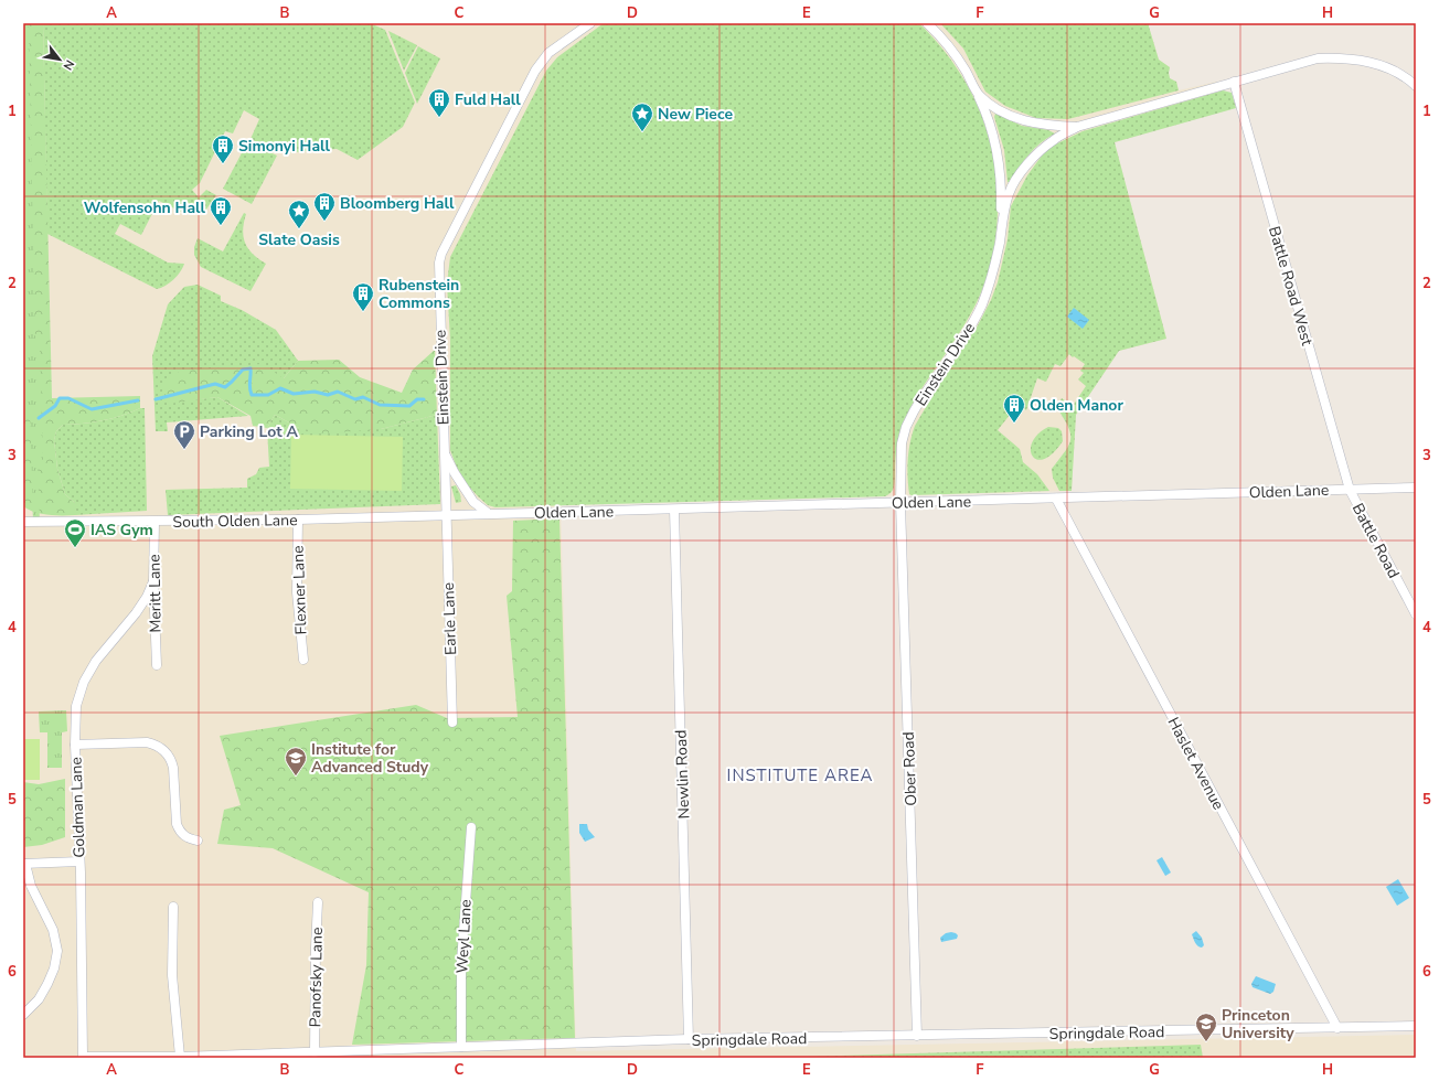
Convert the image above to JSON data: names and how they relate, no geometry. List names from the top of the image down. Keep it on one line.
{"streets":{"street":["Battle Road West","Einstein Drive","Olden Lane","South Olden Lane","Battle Road","Flexner Lane","Meritt Lane","Earle Lane","Haslet Avenue","Ober Road","Newlin Road","Goldman Lane","Weyl Lane","Panofsky Lane","Springdale Road"]},"crossings":[["Battle Road West","Einstein Drive"],["Battle Road West","Olden Lane"],["Battle Road West","Battle Road"],["Einstein Drive","Olden Lane"],["Einstein Drive","South Olden Lane"],["Einstein Drive","Earle Lane"],["Einstein Drive","Ober Road"],["Olden Lane","South Olden Lane"],["Olden Lane","Battle Road"],["Olden Lane","Earle Lane"],["Olden Lane","Haslet Avenue"],["Olden Lane","Ober Road"],["Olden Lane","Newlin Road"],["South Olden Lane","Flexner Lane"],["South Olden Lane","Meritt Lane"],["South Olden Lane","Earle Lane"],["Meritt Lane","Goldman Lane"],["Haslet Avenue","Springdale Road"],["Ober Road","Springdale Road"],["Newlin Road","Springdale Road"],["Goldman Lane","Springdale Road"],["Weyl Lane","Springdale Road"],["Panofsky Lane","Springdale Road"]],"districts":["INSTITUTE AREA"],"places":{"building":["Fuld Hall","Simonyi Hall","Bloomberg Hall","Wolfensohn Hall","Rubenstein Commons","Olden Manor"],"place":["New Piece","Slate Oasis"],"parking":["Parking Lot A"],"sports":["IAS Gym"],"school or university":["Institute for Advanced Study","Princeton University"]},"north":"bottom right","grid":{"columns":["A","B","C","D","E","F","G","H"],"rows":["1","2","3","4","5","6"]}}
